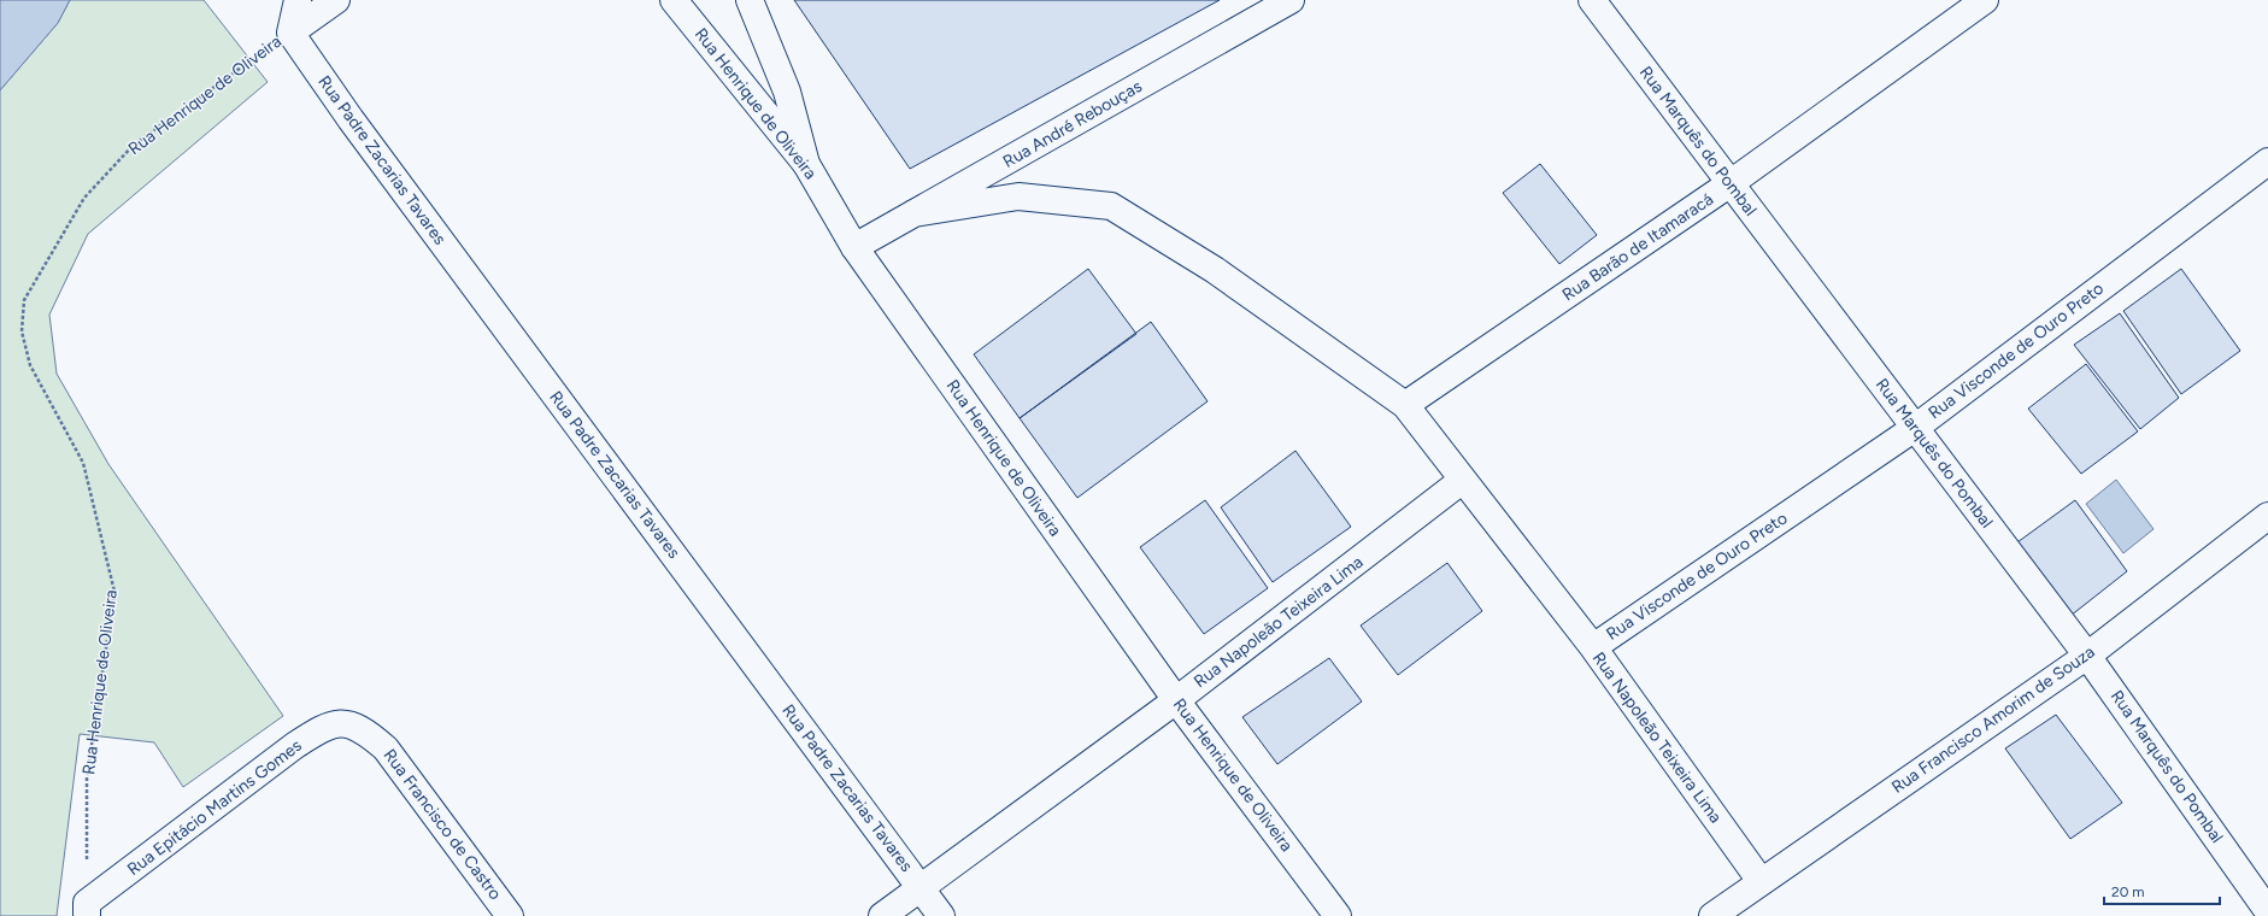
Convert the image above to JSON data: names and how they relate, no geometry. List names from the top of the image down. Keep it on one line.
{"streets":{"street":["Rua Henrique de Oliveira","Rua André Rebouças","Rua Marquês do Pombal","Rua Padre Zacarias Tavares","Rua Barão de Itamaracá","Rua Visconde de Ouro Preto","Rua Napoleão Teixeira Lima","Rua Francisco Amorim de Souza","Rua Epitácio Martins Gomes","Rua Francisco de Castro"]},"crossings":[["Rua Henrique de Oliveira","Rua André Rebouças"],["Rua Henrique de Oliveira","Rua Padre Zacarias Tavares"],["Rua Henrique de Oliveira","Rua Napoleão Teixeira Lima"],["Rua Henrique de Oliveira","Rua Epitácio Martins Gomes"],["Rua André Rebouças","Rua Napoleão Teixeira Lima"],["Rua Marquês do Pombal","Rua Barão de Itamaracá"],["Rua Marquês do Pombal","Rua Visconde de Ouro Preto"],["Rua Marquês do Pombal","Rua Francisco Amorim de Souza"],["Rua Padre Zacarias Tavares","Rua Napoleão Teixeira Lima"],["Rua Barão de Itamaracá","Rua Napoleão Teixeira Lima"],["Rua Visconde de Ouro Preto","Rua Napoleão Teixeira Lima"],["Rua Napoleão Teixeira Lima","Rua Francisco Amorim de Souza"],["Rua Epitácio Martins Gomes","Rua Francisco de Castro"]],"scale_bar":"20 m"}
